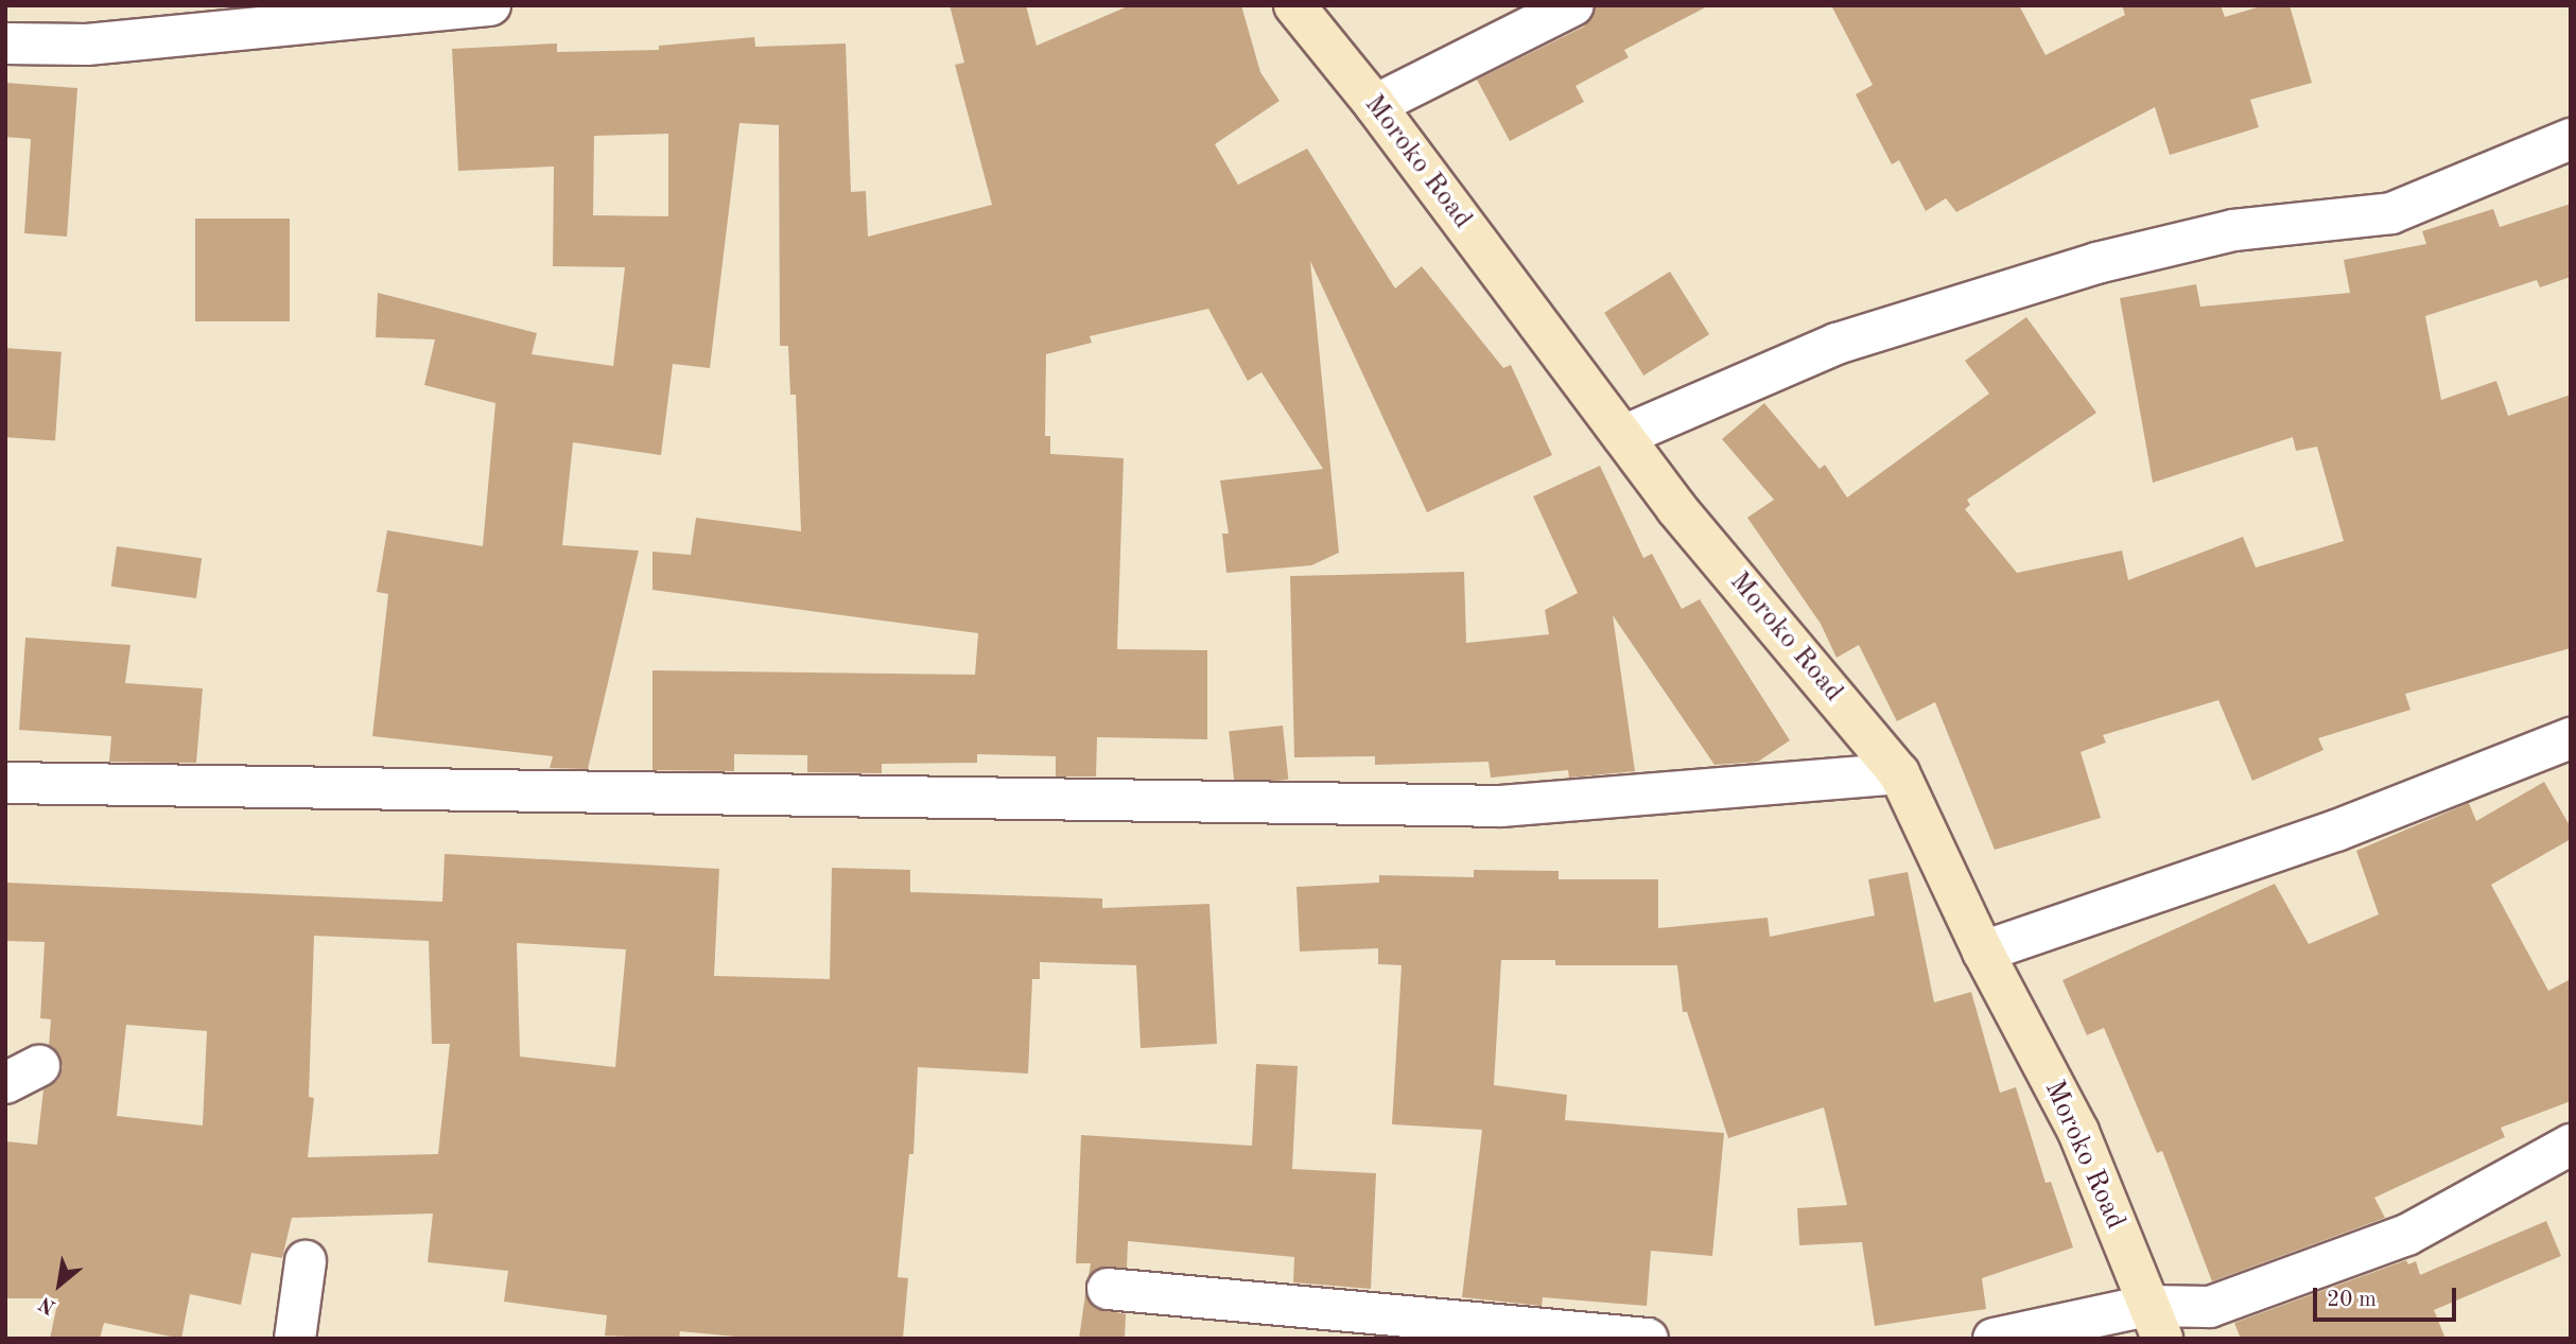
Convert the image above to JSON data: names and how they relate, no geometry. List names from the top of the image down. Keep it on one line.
{"streets":{"street":["Moroko Road"]},"scale_bar":"20 m","north":"bottom left"}
